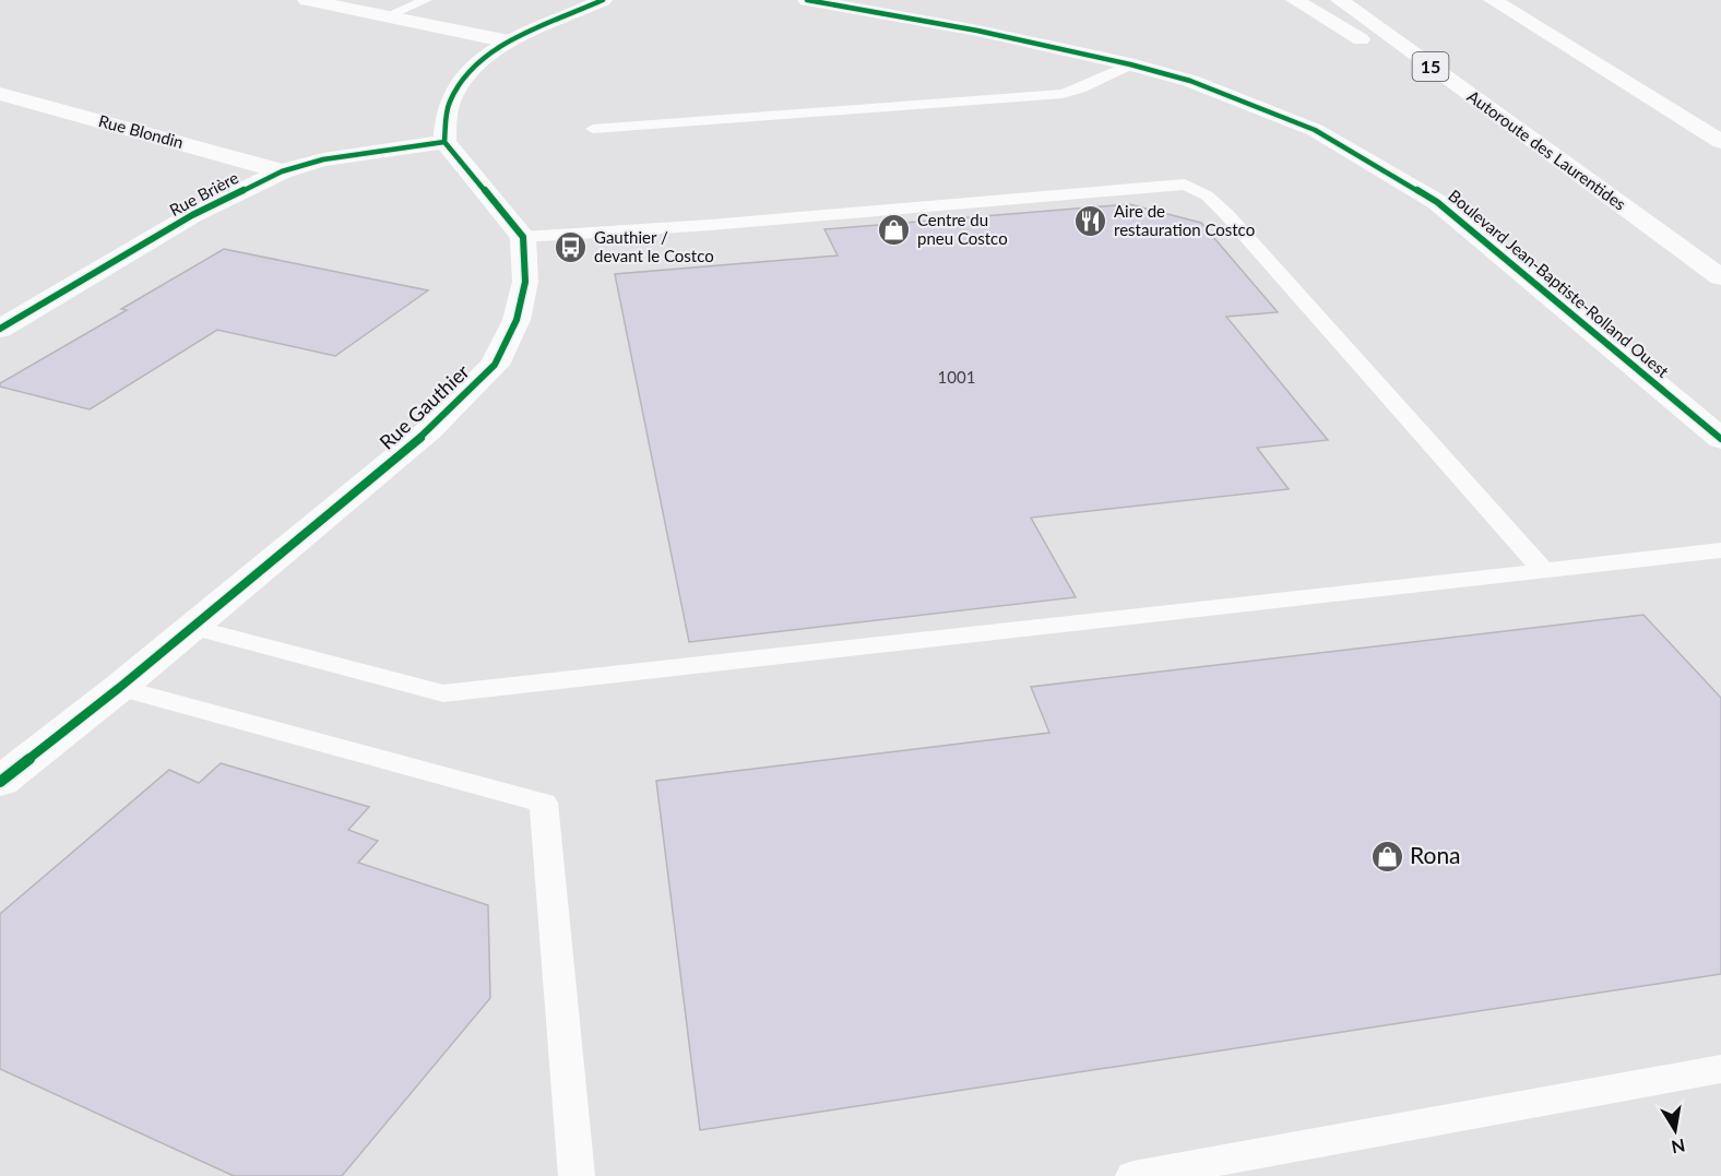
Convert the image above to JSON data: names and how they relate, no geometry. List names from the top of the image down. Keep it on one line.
{"streets":{"main road":["15","Rue Blondin","Autoroute des Laurentides","Rue Brière","Boulevard Jean-Baptiste-Rolland Ouest","Rue Gauthier"]},"crossings":[["Rue Blondin","Rue Brière"]],"places":{"restaurant":["Aire de restauration Costco"],"shop":["Centre du pneu Costco","Rona"],"bus stop":["Gauthier / devant le Costco"]},"house_numbers":["1001"],"north":"bottom"}
